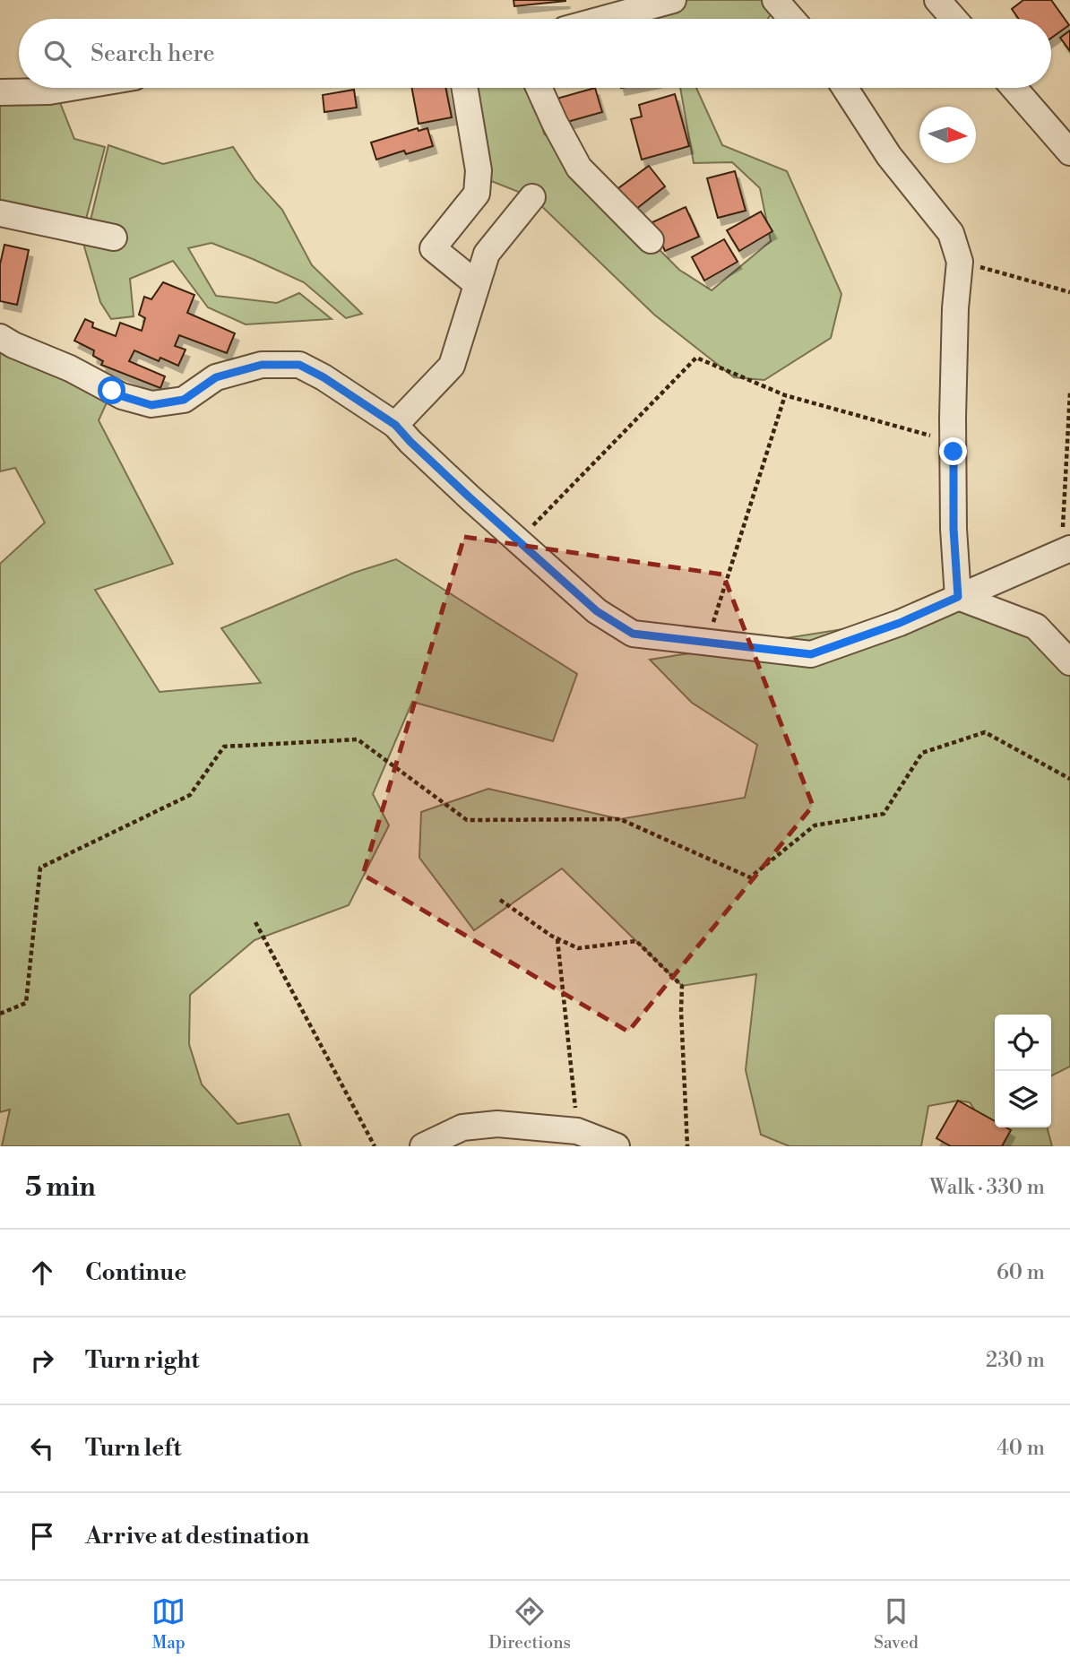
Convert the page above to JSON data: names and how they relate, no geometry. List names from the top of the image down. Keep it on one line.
{"north":"right","page":{"search":"Search here","heading":["5 min","Walk · 330 m"],"list":[["Continue","60 m"],["Turn right","230 m"],["Turn left","40 m"],"Arrive at destination"],"nav":["Map","Directions","Saved"]}}
